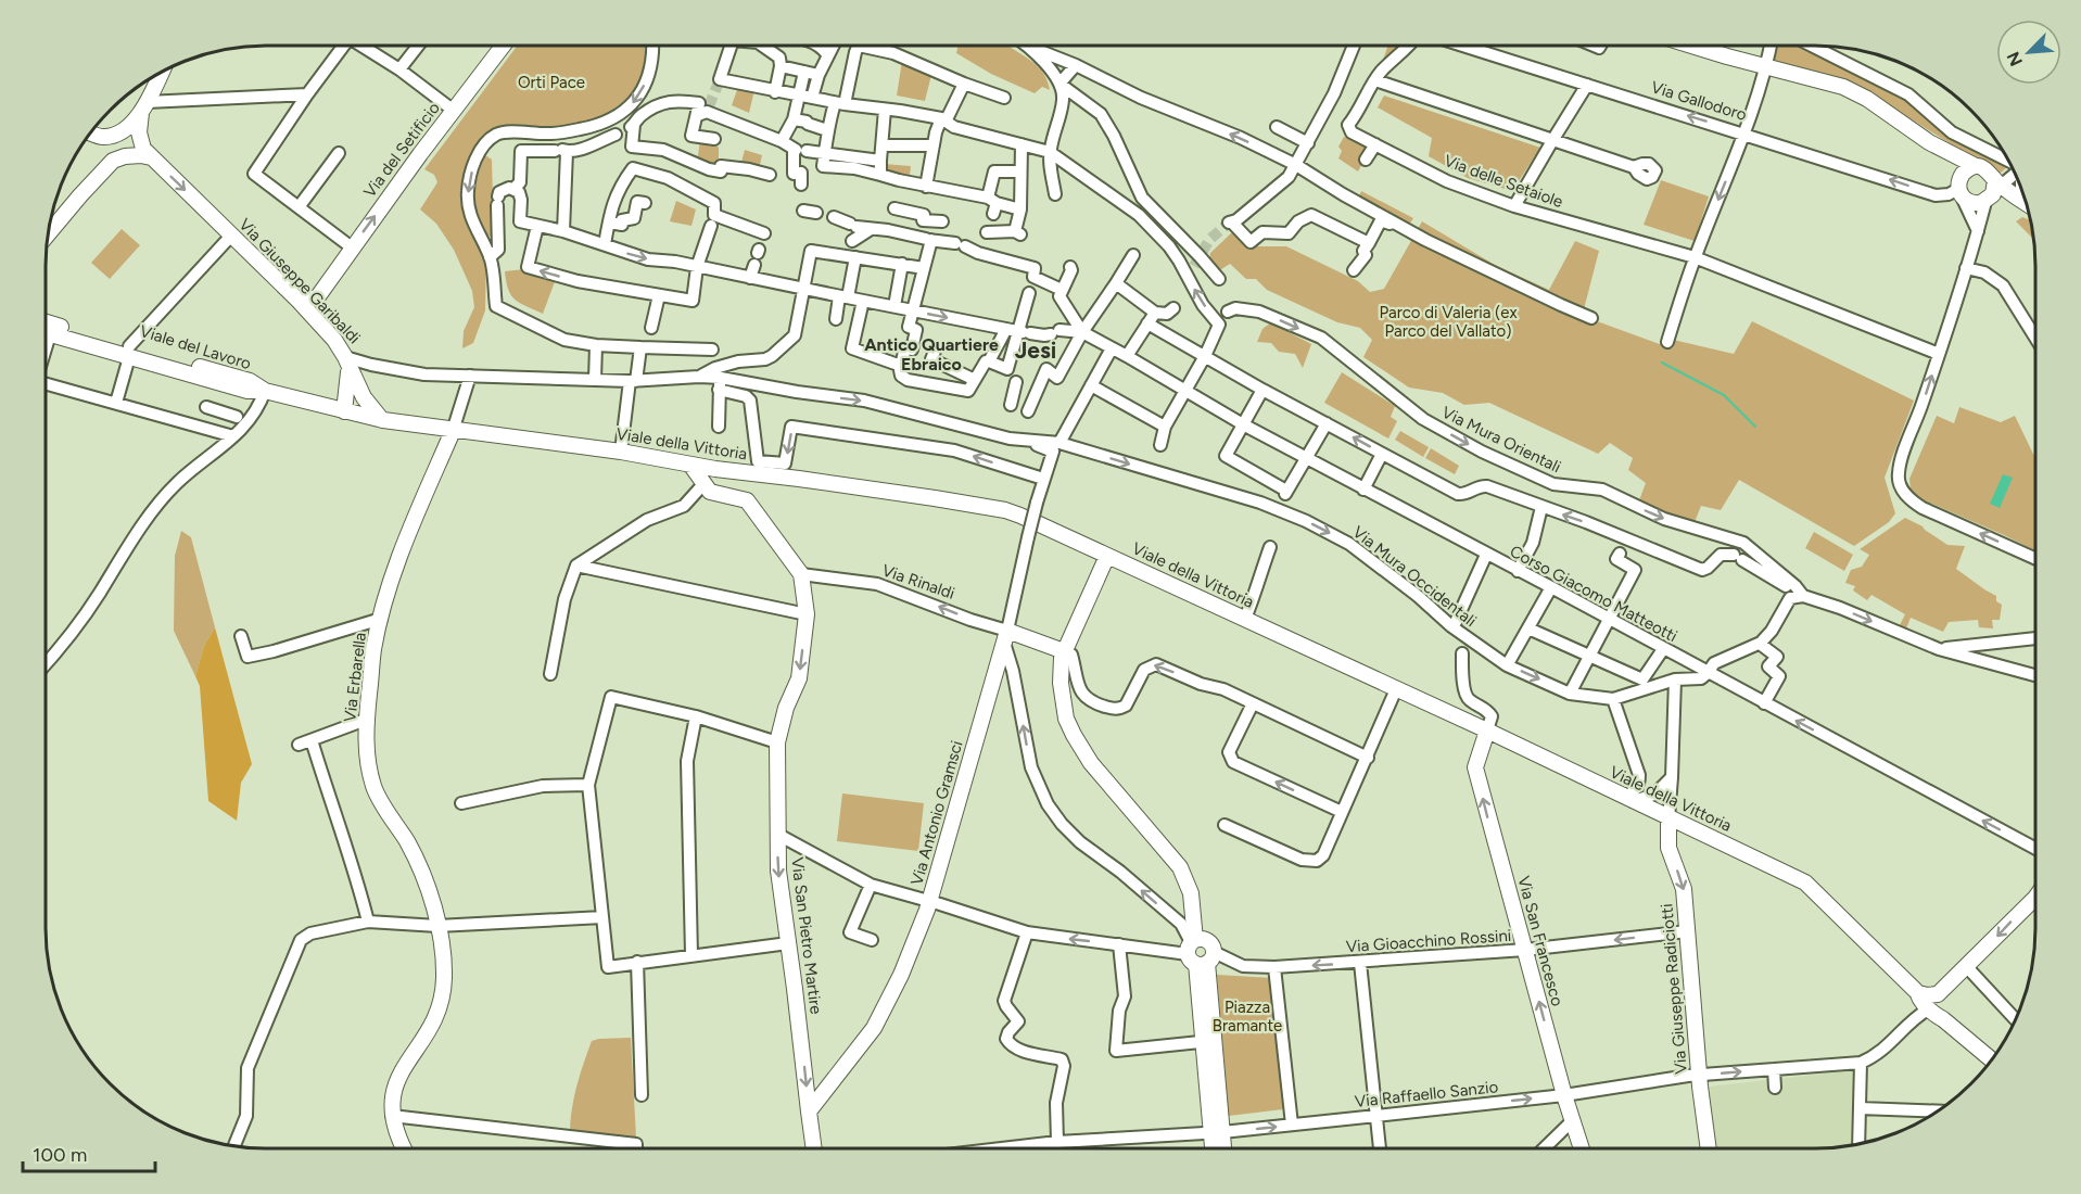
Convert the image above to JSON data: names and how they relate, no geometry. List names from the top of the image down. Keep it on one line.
{"streets":{"main road":["Via Gallodoro","Via del Setificio","Via Giuseppe Garibaldi","Viale del Lavoro","Viale della Vittoria","Via Rinaldi","Via Erbarella","Via Antonio Gramsci","Via San Pietro Martire","Via San Francesco","Via Giuseppe Radiciotti"],"street":["Via delle Setaiole","Via Mura Orientali","Via Mura Occidentali","Corso Giacomo Matteotti","Via Gioacchino Rossini","Via Raffaello Sanzio"]},"crossings":[["Via del Setificio","Via Giuseppe Garibaldi"],["Via Giuseppe Garibaldi","Via Mura Occidentali"],["Viale del Lavoro","Viale della Vittoria"],["Viale della Vittoria","Via Erbarella"],["Viale della Vittoria","Via San Francesco"],["Viale della Vittoria","Via Giuseppe Radiciotti"],["Viale della Vittoria","Via Raffaello Sanzio"],["Via Mura Occidentali","Corso Giacomo Matteotti"],["Via Mura Occidentali","Via Antonio Gramsci"],["Via Rinaldi","Via Antonio Gramsci"],["Via Rinaldi","Via San Pietro Martire"],["Corso Giacomo Matteotti","Via Antonio Gramsci"],["Via Antonio Gramsci","Via San Pietro Martire"],["Via Antonio Gramsci","Via Gioacchino Rossini"],["Via San Pietro Martire","Via Gioacchino Rossini"],["Via Gioacchino Rossini","Via San Francesco"],["Via Gioacchino Rossini","Via Giuseppe Radiciotti"],["Via San Francesco","Via Raffaello Sanzio"],["Via Giuseppe Radiciotti","Via Raffaello Sanzio"]],"one_way":["Via del Setificio","Via Rinaldi","Via San Pietro Martire","Via Gioacchino Rossini","Via San Francesco","Via Raffaello Sanzio"],"districts":["Antico Quartiere Ebraico","Jesi"],"parks":["Orti Pace","Parco di Valeria (ex Parco del Vallato)","Piazza Bramante"],"scale_bar":"100 m","north":"bottom left"}
